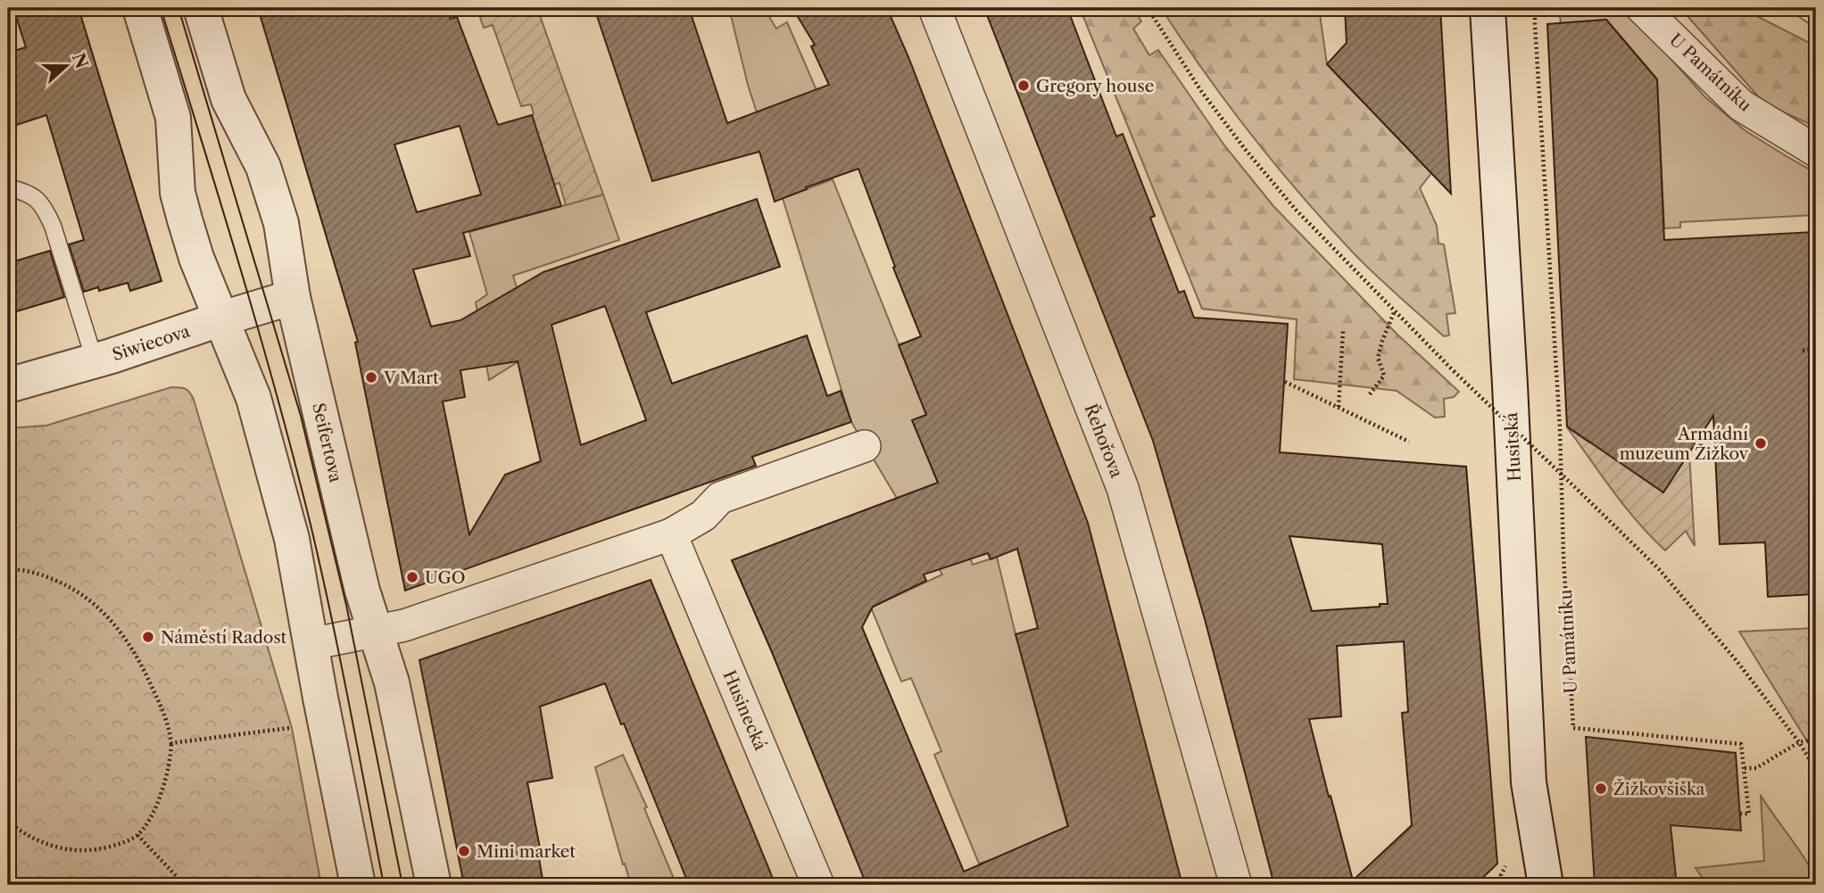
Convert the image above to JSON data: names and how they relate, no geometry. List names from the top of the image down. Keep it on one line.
{"streets":{"street":["U Památníku","Siwiecova","Řehořova","Seifertova","Husitská","Husinecká"]},"crossings":[["Siwiecova","Seifertova"]],"places":["Gregory house","V Mart","Armádní muzeum Žižkov","UGO","Náměstí Radost","Žižkovšiška","Mini market"],"north":"right"}
